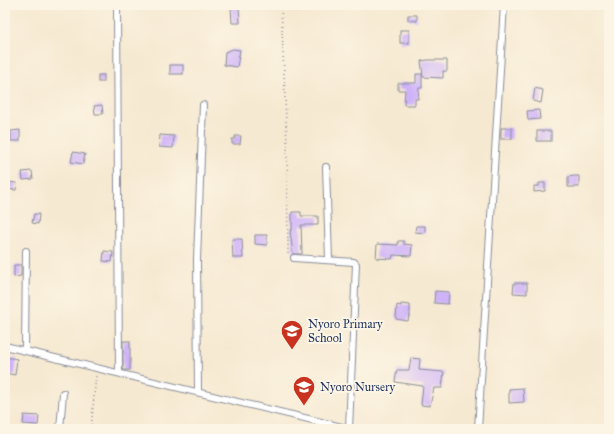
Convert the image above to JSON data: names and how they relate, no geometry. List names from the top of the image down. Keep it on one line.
{"places":{"school or university":["Nyoro Primary School","Nyoro Nursery"]}}
